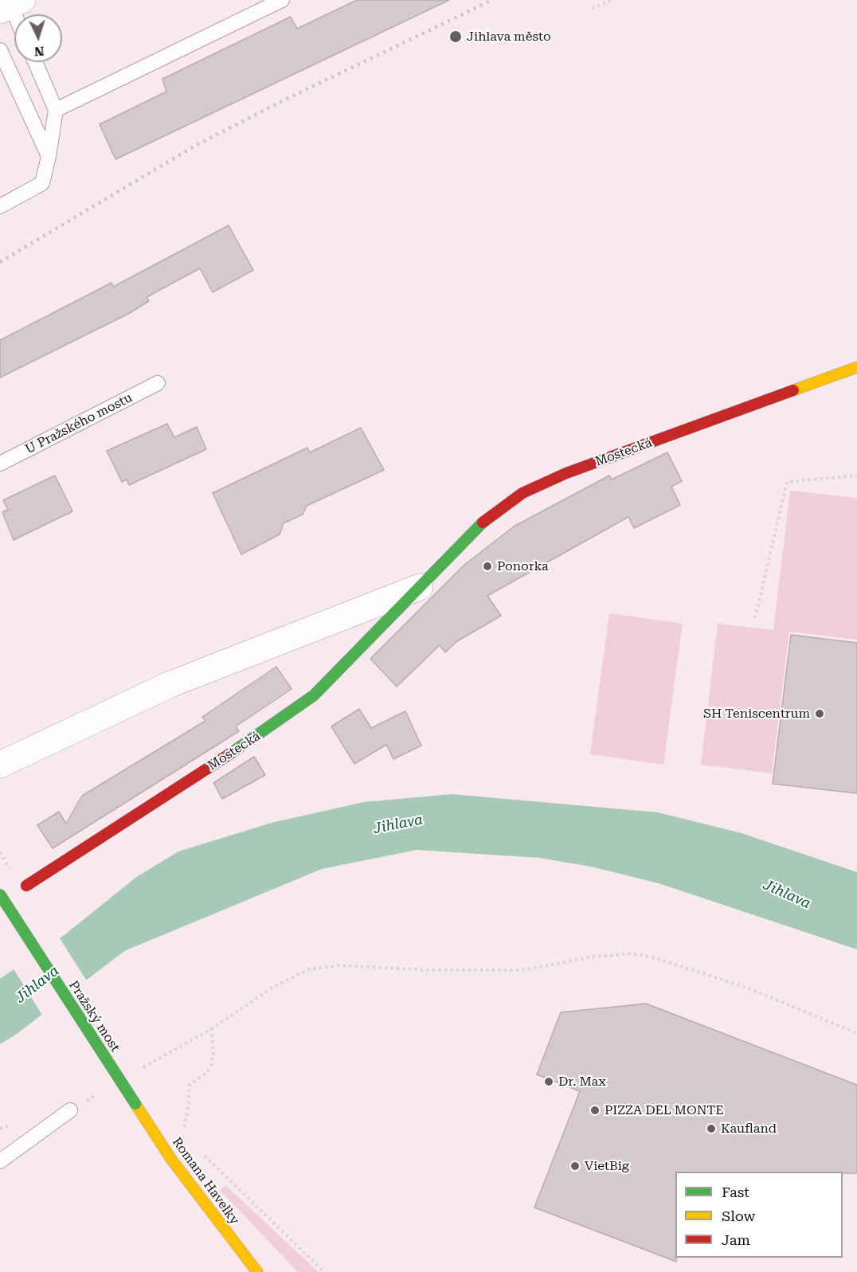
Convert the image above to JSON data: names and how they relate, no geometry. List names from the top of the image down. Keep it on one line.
{"streets":{"street":["Mostecká","Pražský most","Romana Havelky"],"lane":["U Pražského mostu"]},"crossings":[["Pražský most","Romana Havelky"]],"water":["Jihlava"],"places":["Jihlava město","Ponorka","SH Teniscentrum","Dr. Max","PIZZA DEL MONTE","Kaufland","VietBig"],"legend":["Fast","Slow","Jam"],"north":"bottom"}
